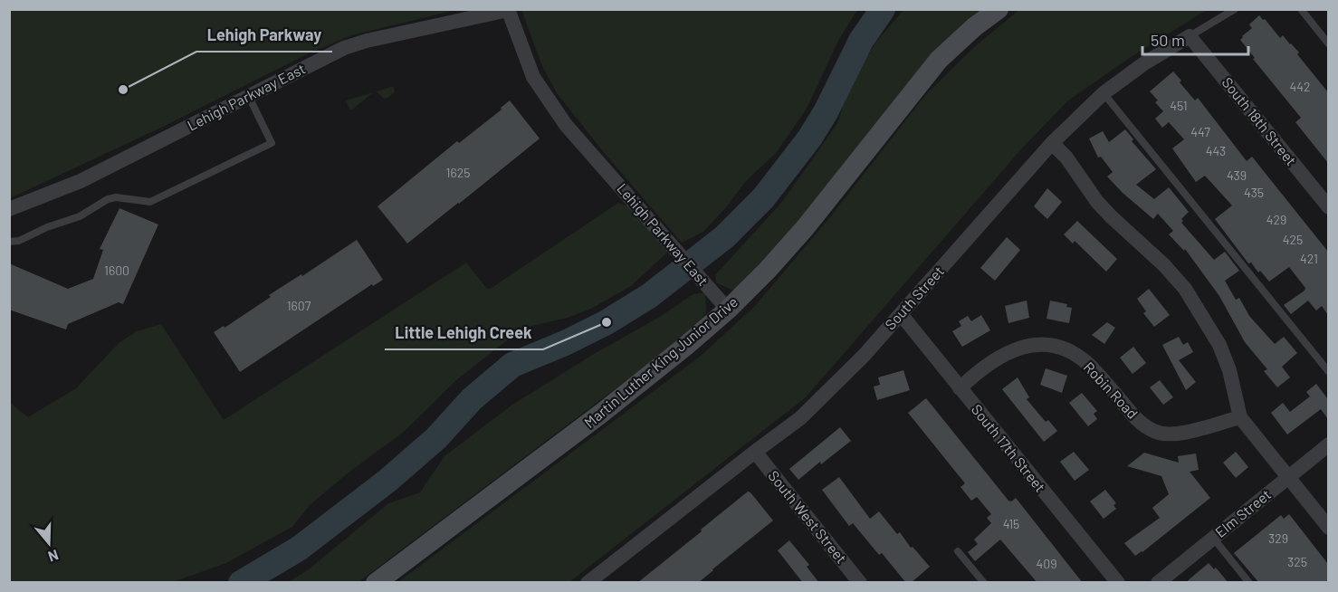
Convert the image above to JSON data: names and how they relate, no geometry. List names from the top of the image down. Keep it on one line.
{"streets":{"main road":["Martin Luther King Junior Drive"],"street":["Lehigh Parkway East","South 18th Street","South Street","Robin Road","South 17th Street","Elm Street","South West Street"]},"crossings":[["Lehigh Parkway East","Martin Luther King Junior Drive"],["South 18th Street","South Street"],["South Street","South 17th Street"],["South Street","South West Street"],["Robin Road","South 17th Street"]],"places":["Lehigh Parkway","Little Lehigh Creek"],"house_numbers":["442","451","447","443","1625","439","435","429","425","421","1600","1607","415","329","325","409"],"scale_bar":"50 m","north":"bottom"}
